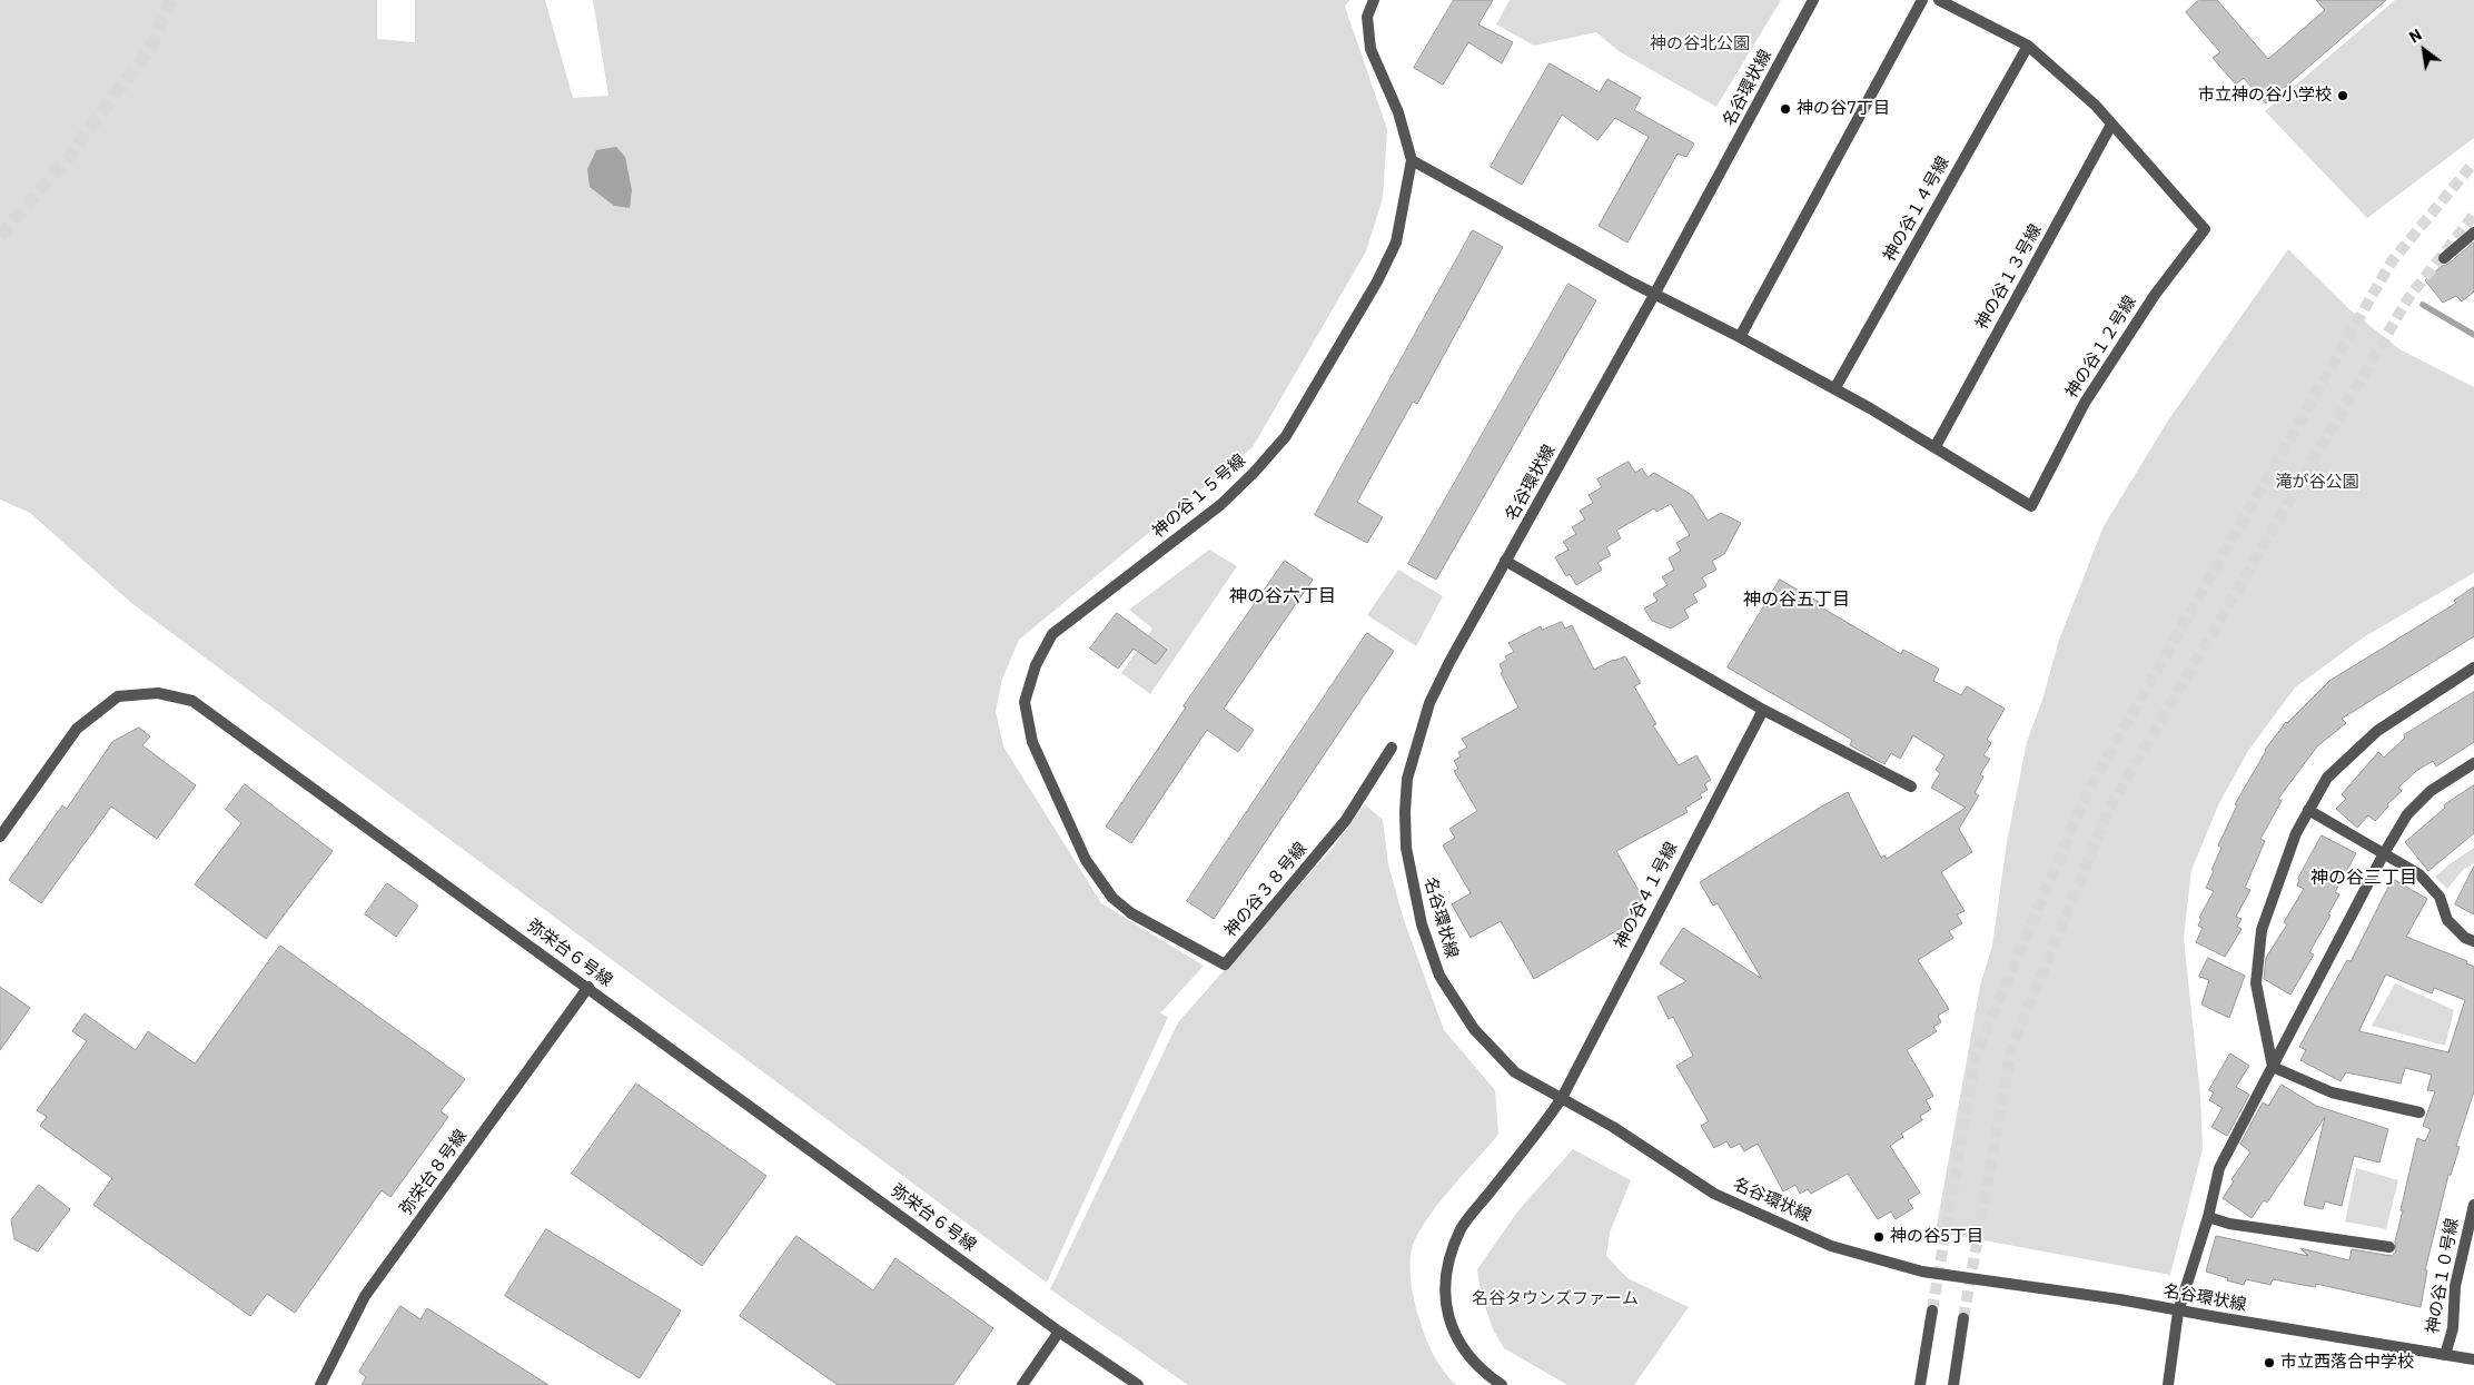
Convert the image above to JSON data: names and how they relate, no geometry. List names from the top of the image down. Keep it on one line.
{"streets":{"street":["名谷環状線","神の谷１４号線","神の谷１３号線","神の谷１２号線","神の谷１５号線","神の谷３８号線","神の谷４１号線","弥栄台６号線","弥栄台８号線","神の谷１０号線"]},"crossings":[["名谷環状線","神の谷１２号線"],["名谷環状線","神の谷４１号線"],["名谷環状線","神の谷１０号線"],["神の谷１４号線","神の谷１２号線"],["神の谷１３号線","神の谷１２号線"],["神の谷１２号線","神の谷１５号線"],["神の谷１５号線","神の谷３８号線"],["弥栄台６号線","弥栄台８号線"]],"districts":["神の谷六丁目","神の谷五丁目","神の谷三丁目"],"parks":["神の谷北公園","滝が谷公園","名谷タウンズファーム"],"places":["市立神の谷小学校","神の谷7丁目","神の谷5丁目","市立西落合中学校"],"north":"top left"}
